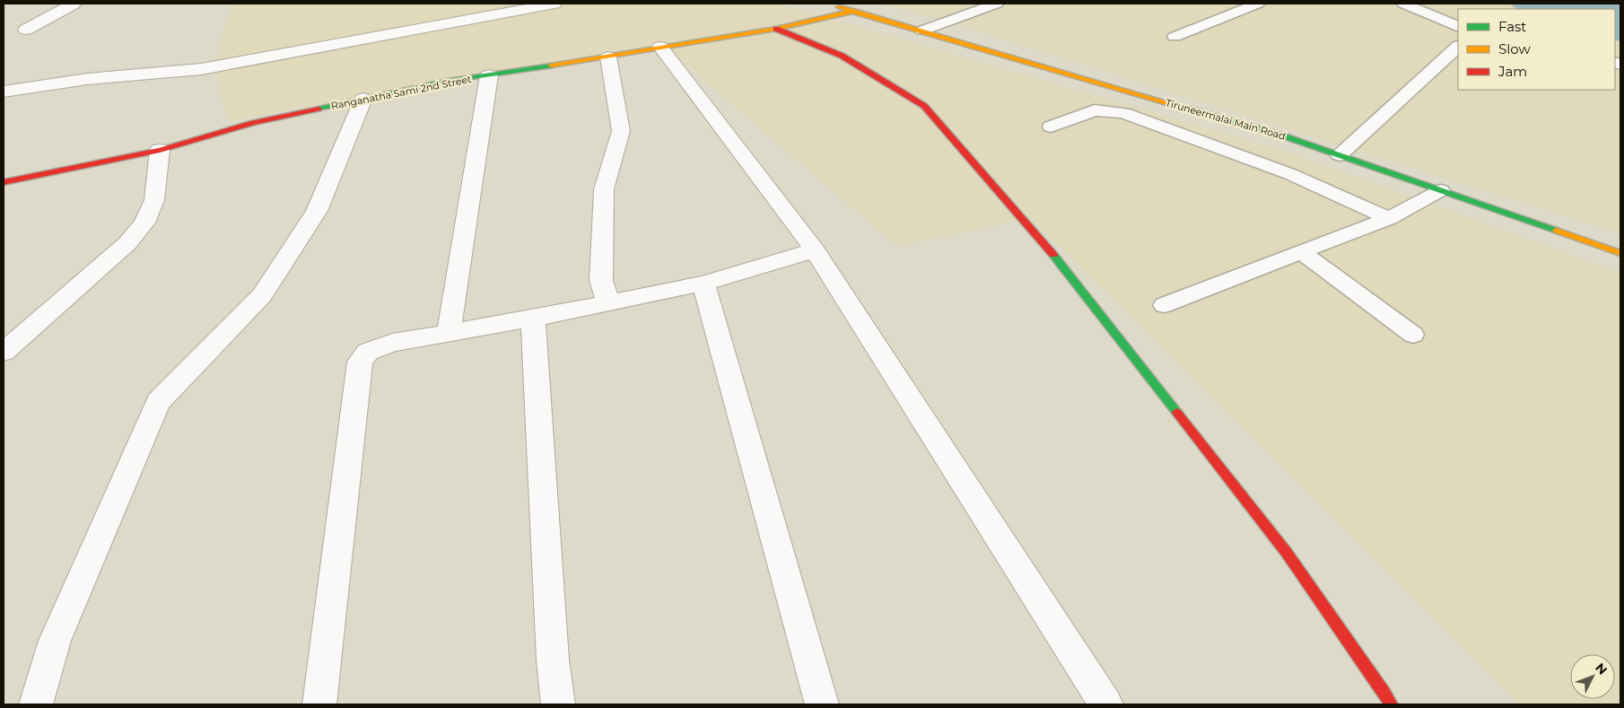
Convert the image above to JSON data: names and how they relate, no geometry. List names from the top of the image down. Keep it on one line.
{"streets":{"street":["Ranganatha Sami 2nd Street","Tiruneermalai Main Road"]},"crossings":[["Ranganatha Sami 2nd Street","Tiruneermalai Main Road"]],"legend":["Fast","Slow","Jam"],"north":"top right"}
